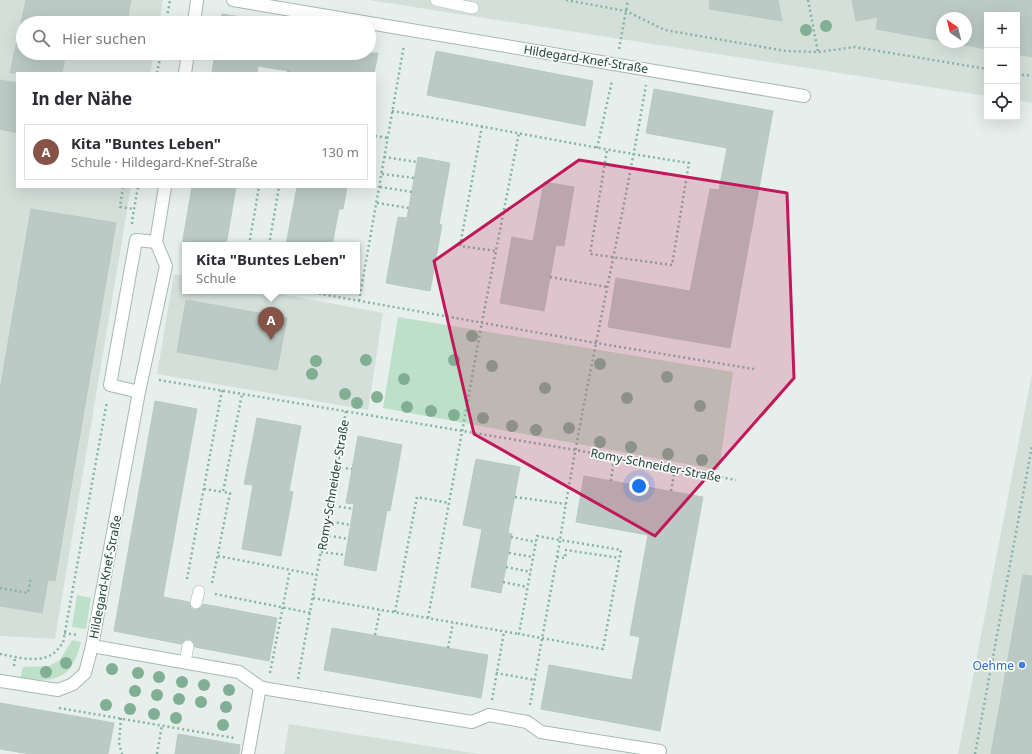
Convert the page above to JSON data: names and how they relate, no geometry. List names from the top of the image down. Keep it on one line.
{"streets":{"street":["Hildegard-Knef-Straße"],"path":["Romy-Schneider-Straße"]},"places":["Oehme"],"north":"top left","page":{"map_buttons":["+","−"],"search":"Hier suchen","heading":"In der Nähe","list":[{"mark":"A","name":"Kita \"Buntes Leben\"","note":"Schule · Hildegard-Knef-Straße","value":"130 m"}],"popup":["Kita \"Buntes Leben\"","Schule"],"pins":"A"}}
